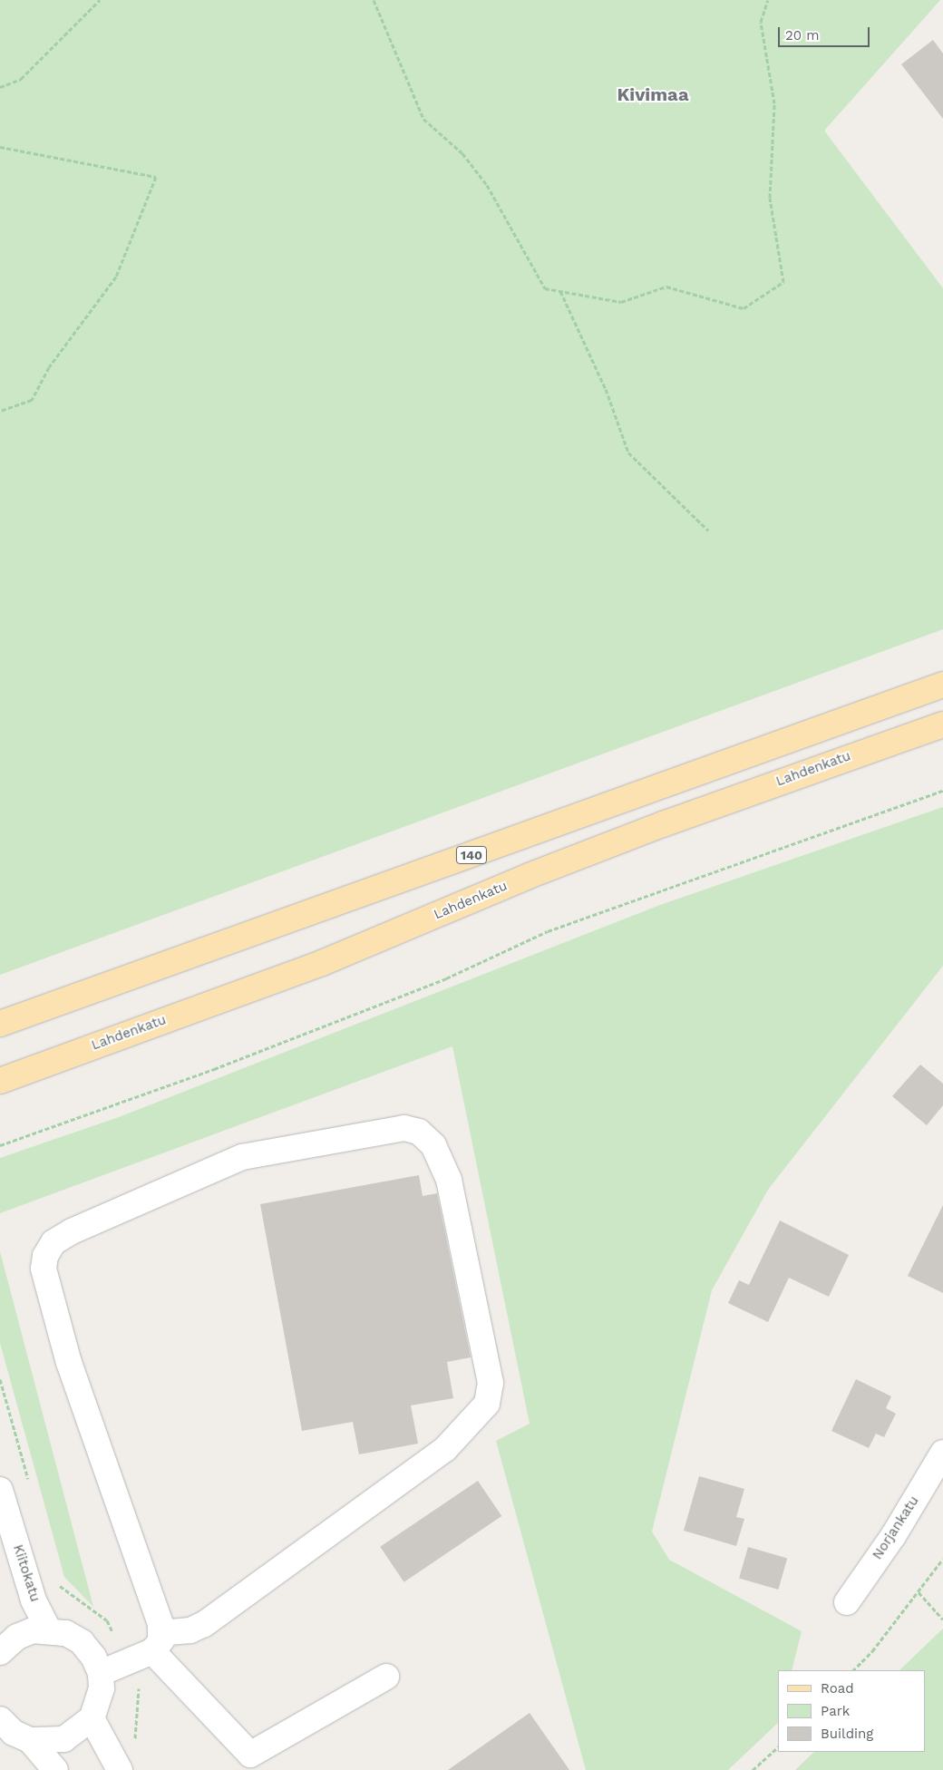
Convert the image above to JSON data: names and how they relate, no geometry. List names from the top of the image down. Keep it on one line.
{"streets":{"main road":["Lahdenkatu","140"],"street":["Norjankatu","Kiitokatu"]},"districts":["Kivimaa"],"legend":["Road","Park","Building"],"scale_bar":"20 m"}
